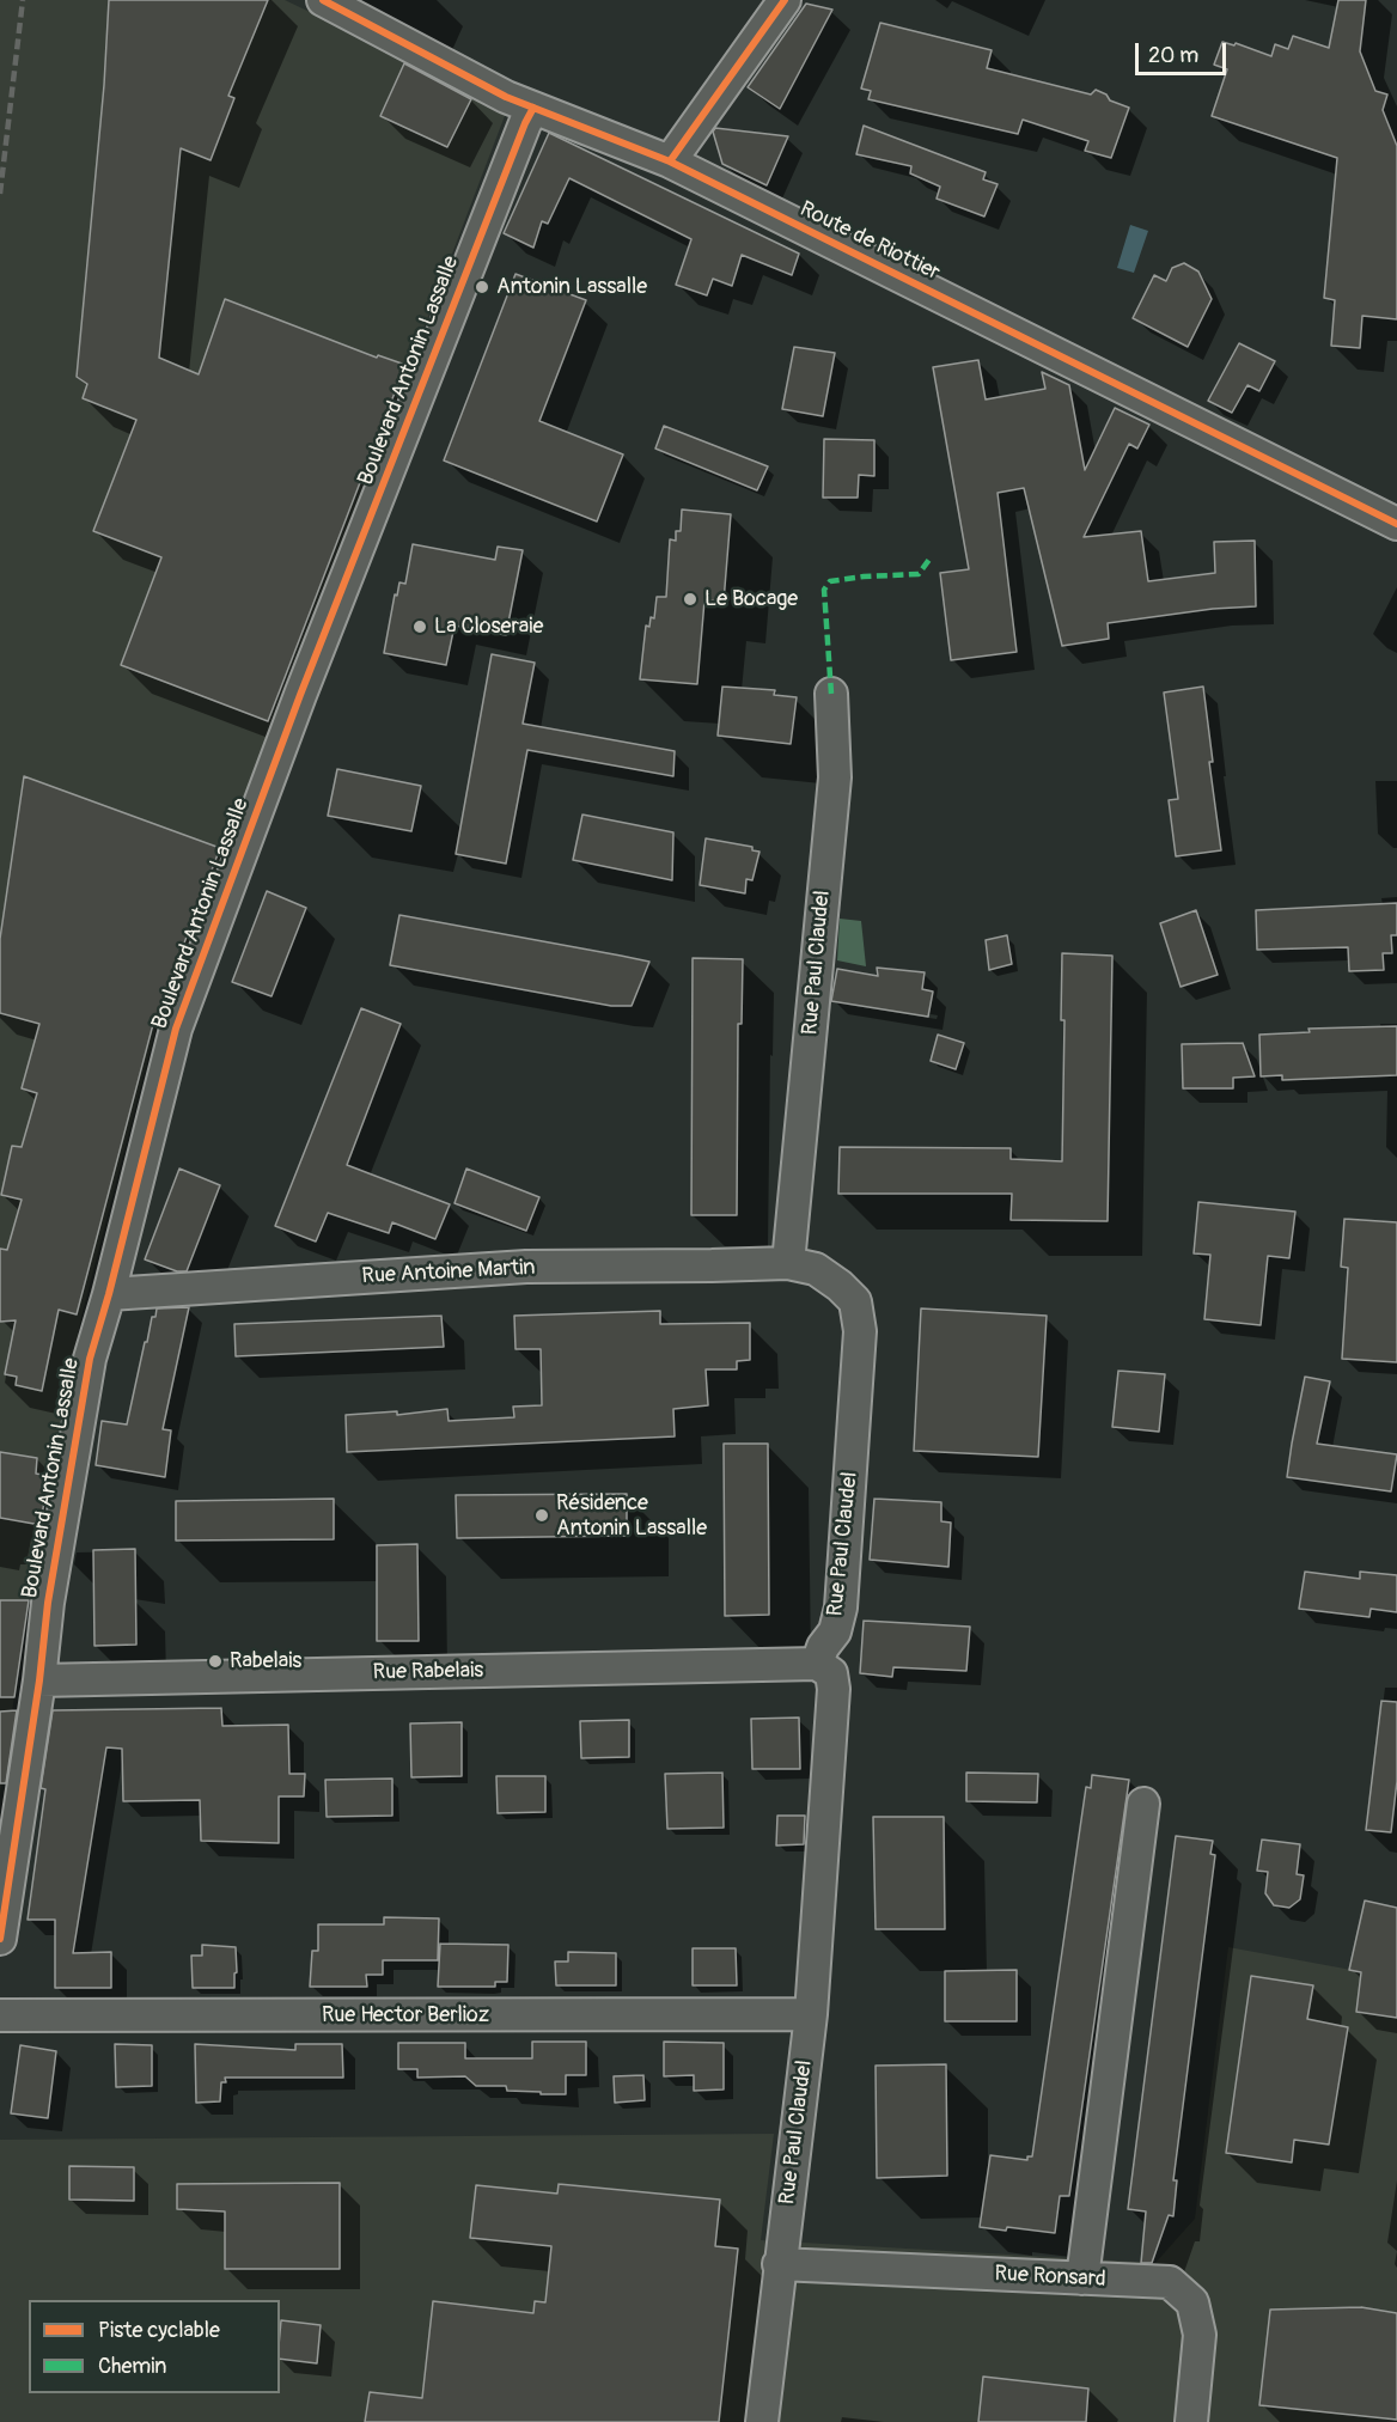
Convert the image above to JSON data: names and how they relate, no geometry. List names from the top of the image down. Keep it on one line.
{"streets":{"street":["Route de Riottier","Boulevard Antonin Lassalle","Rue Paul Claudel","Rue Antoine Martin","Rue Rabelais","Rue Hector Berlioz","Rue Ronsard"]},"crossings":[["Route de Riottier","Boulevard Antonin Lassalle"],["Boulevard Antonin Lassalle","Rue Antoine Martin"],["Boulevard Antonin Lassalle","Rue Rabelais"],["Rue Paul Claudel","Rue Antoine Martin"],["Rue Paul Claudel","Rue Rabelais"],["Rue Paul Claudel","Rue Hector Berlioz"],["Rue Paul Claudel","Rue Ronsard"]],"places":["Antonin Lassalle","Le Bocage","La Closeraie","Résidence Antonin Lassalle","Rabelais"],"legend":["Piste cyclable","Chemin"],"scale_bar":"20 m"}
